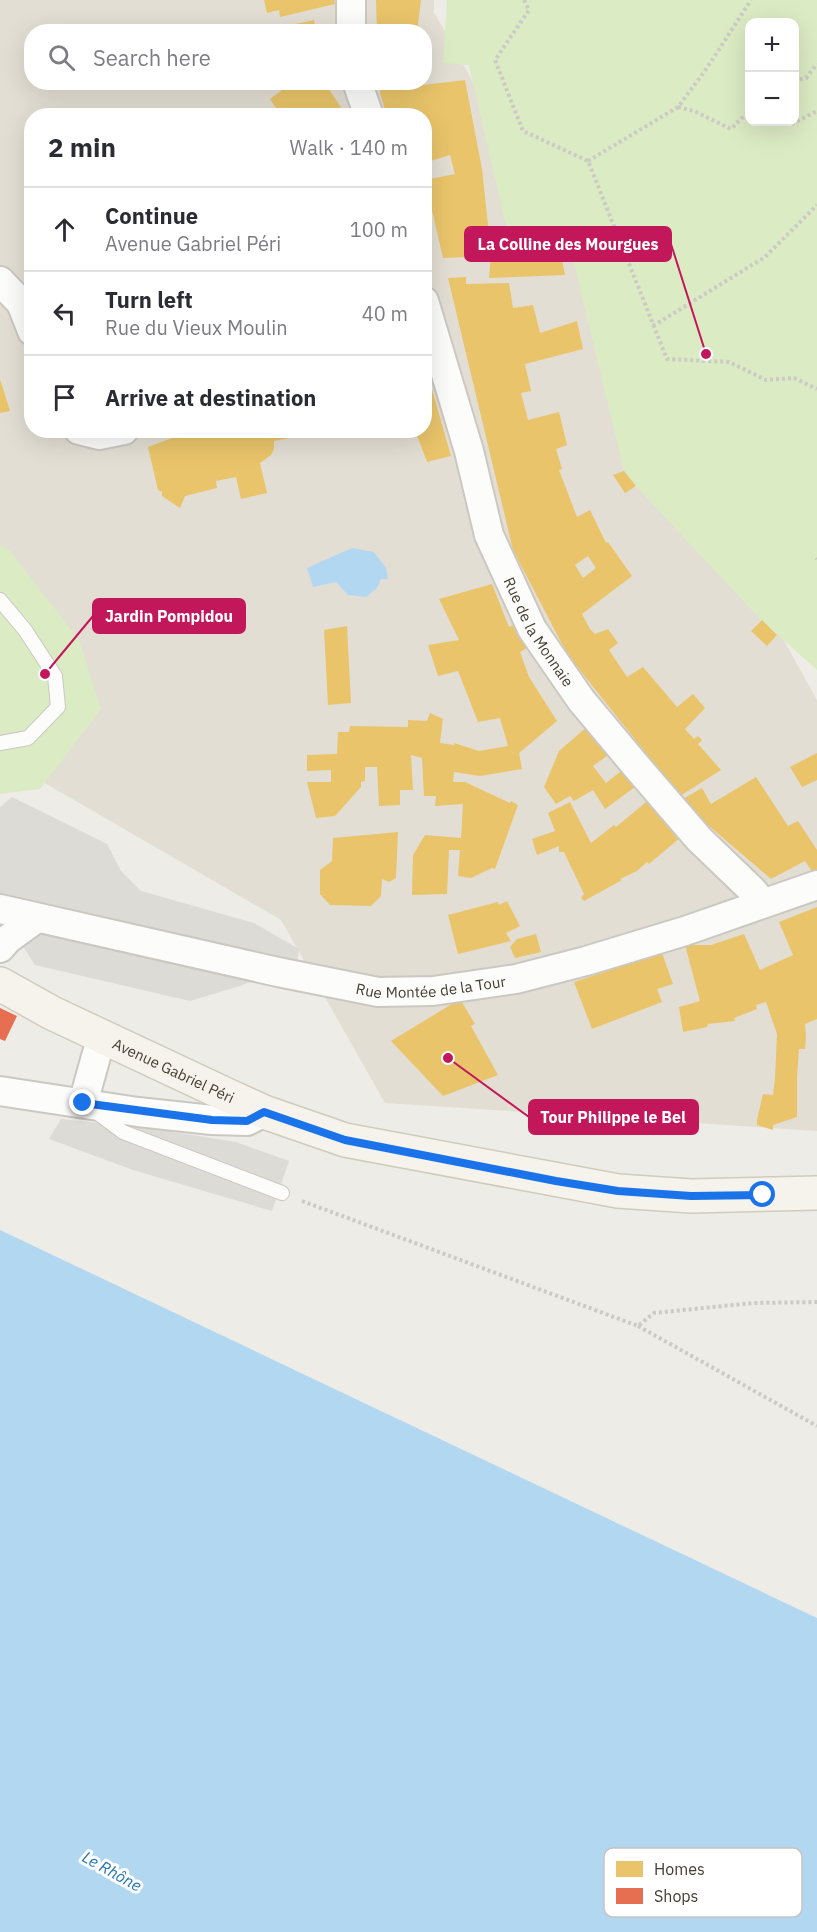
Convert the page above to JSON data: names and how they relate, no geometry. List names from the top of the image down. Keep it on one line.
{"streets":{"main road":["Avenue Gabriel Péri"],"street":["Rue de la Monnaie","Rue Montée de la Tour"]},"crossings":[["Rue de la Monnaie","Rue Montée de la Tour"]],"water":["Le Rhône"],"places":["La Colline des Mourgues","Jardin Pompidou","Tour Philippe le Bel"],"legend":["Homes","Shops"],"page":{"map_buttons":["+","−"],"search":"Search here","heading":["2 min","Walk · 140 m"],"list":[["Continue","Avenue Gabriel Péri","100 m"],["Turn left","Rue du Vieux Moulin","40 m"],"Arrive at destination"]}}
